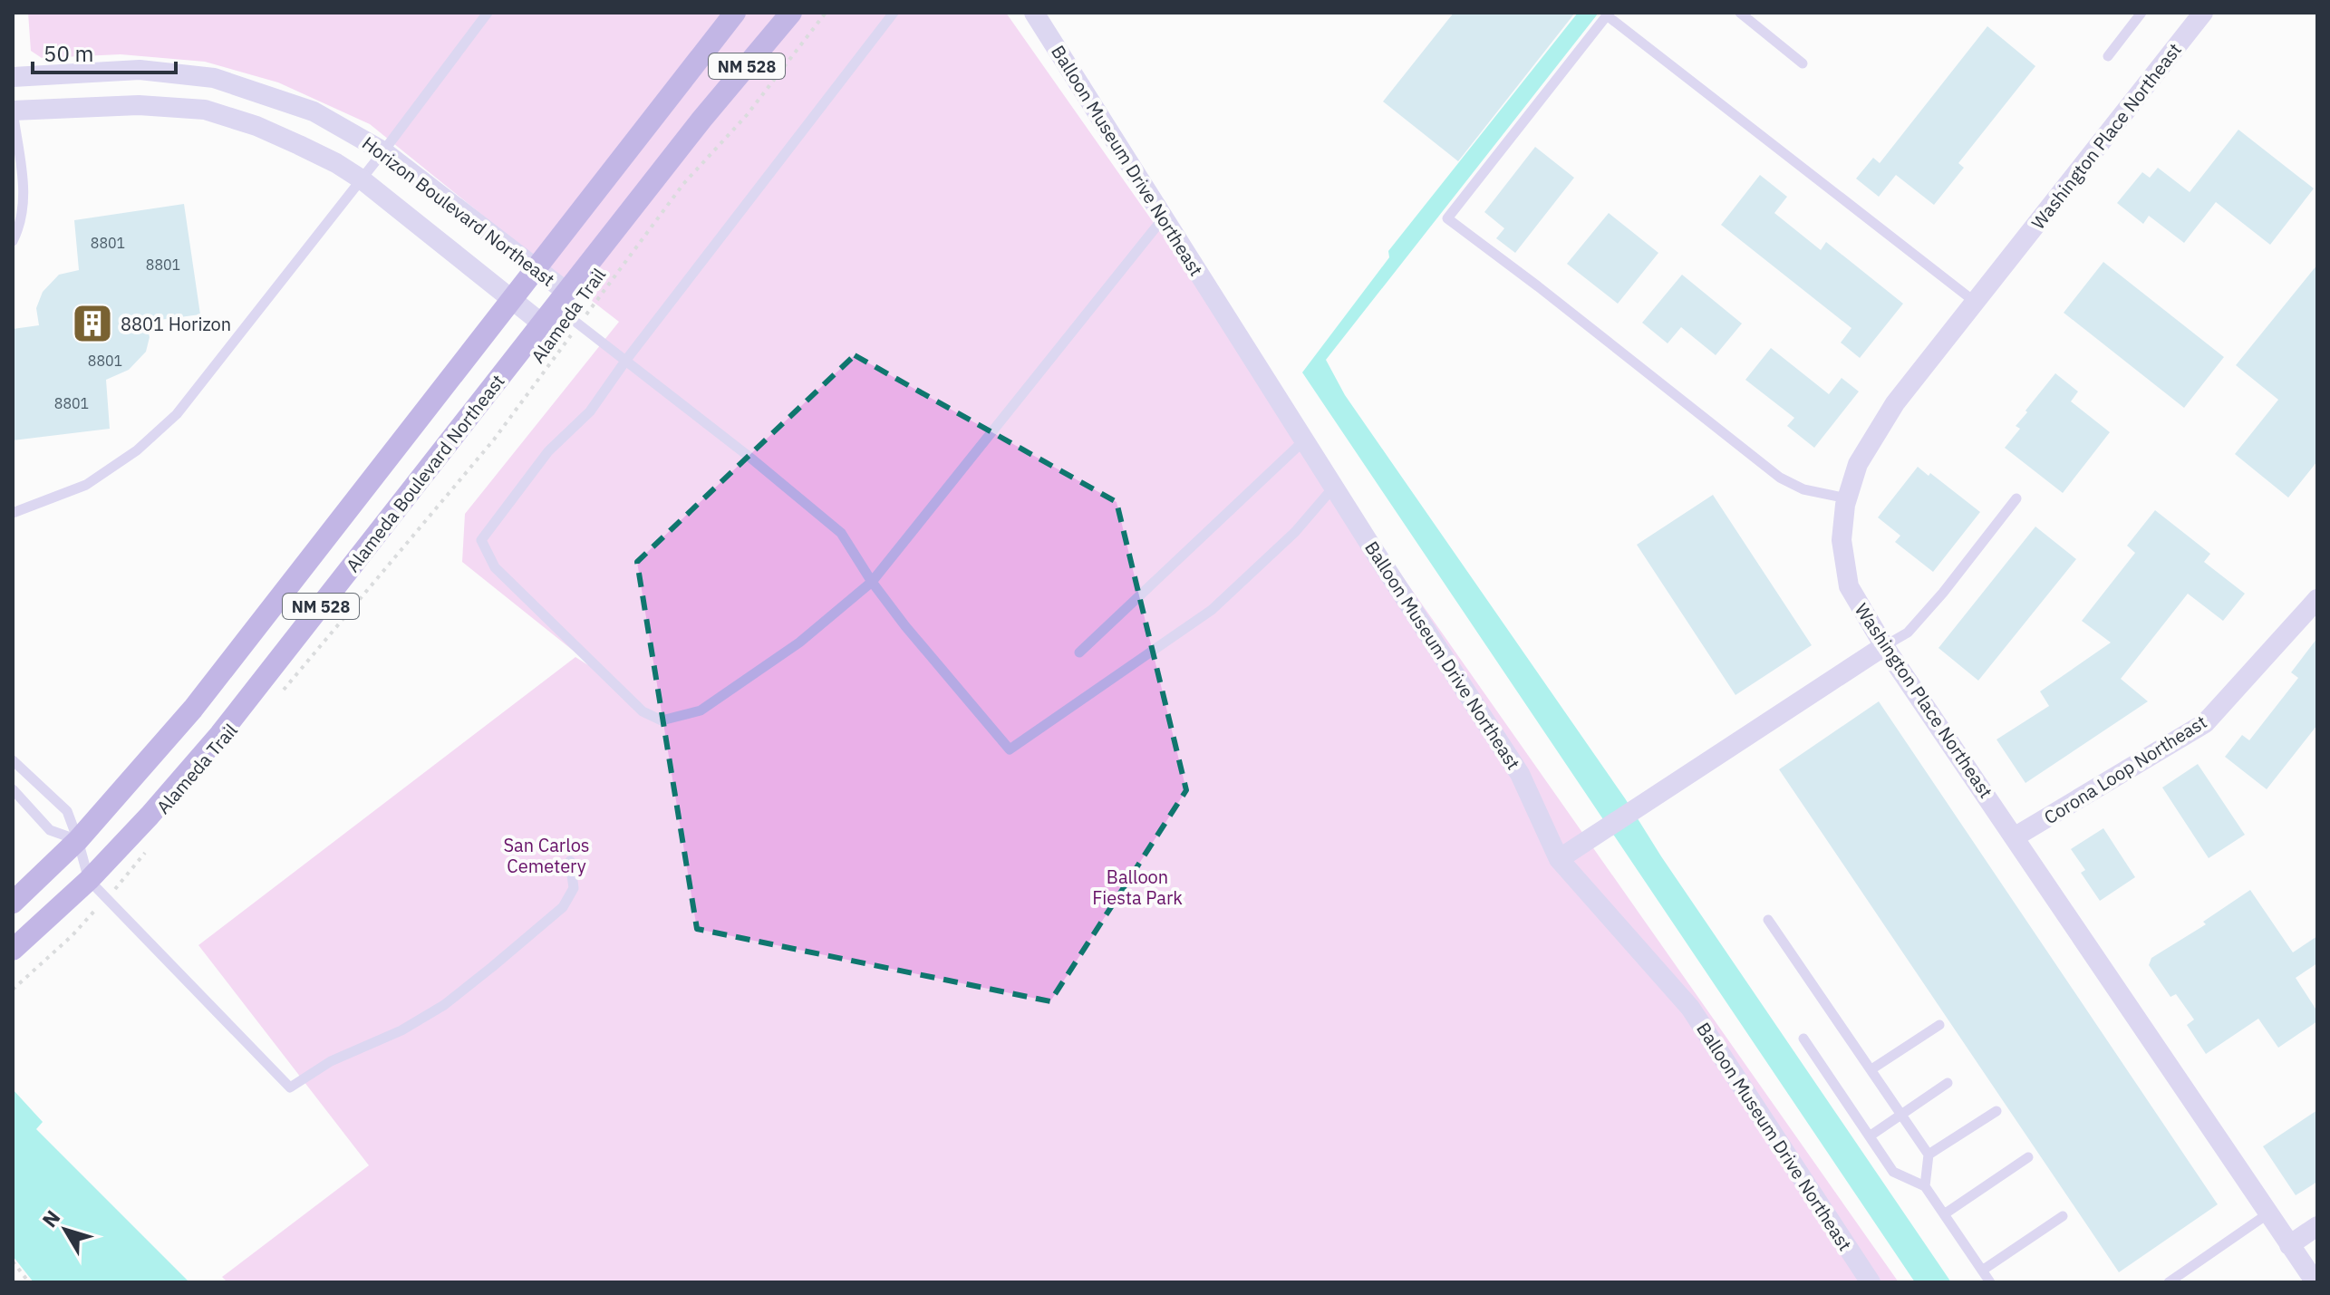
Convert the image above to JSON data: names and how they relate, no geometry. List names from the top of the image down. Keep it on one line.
{"streets":{"main road":["NM 528","Alameda Boulevard Northeast"],"street":["Washington Place Northeast","Balloon Museum Drive Northeast","Horizon Boulevard Northeast","Corona Loop Northeast"],"path":["Alameda Trail"]},"crossings":[["NM 528","Horizon Boulevard Northeast"],["Washington Place Northeast","Corona Loop Northeast"],["Horizon Boulevard Northeast","Alameda Boulevard Northeast"]],"parks":["San Carlos Cemetery","Balloon Fiesta Park"],"places":{"building":["8801 Horizon"]},"house_numbers":["8801","8801","8801","8801"],"scale_bar":"50 m","north":"top left"}
